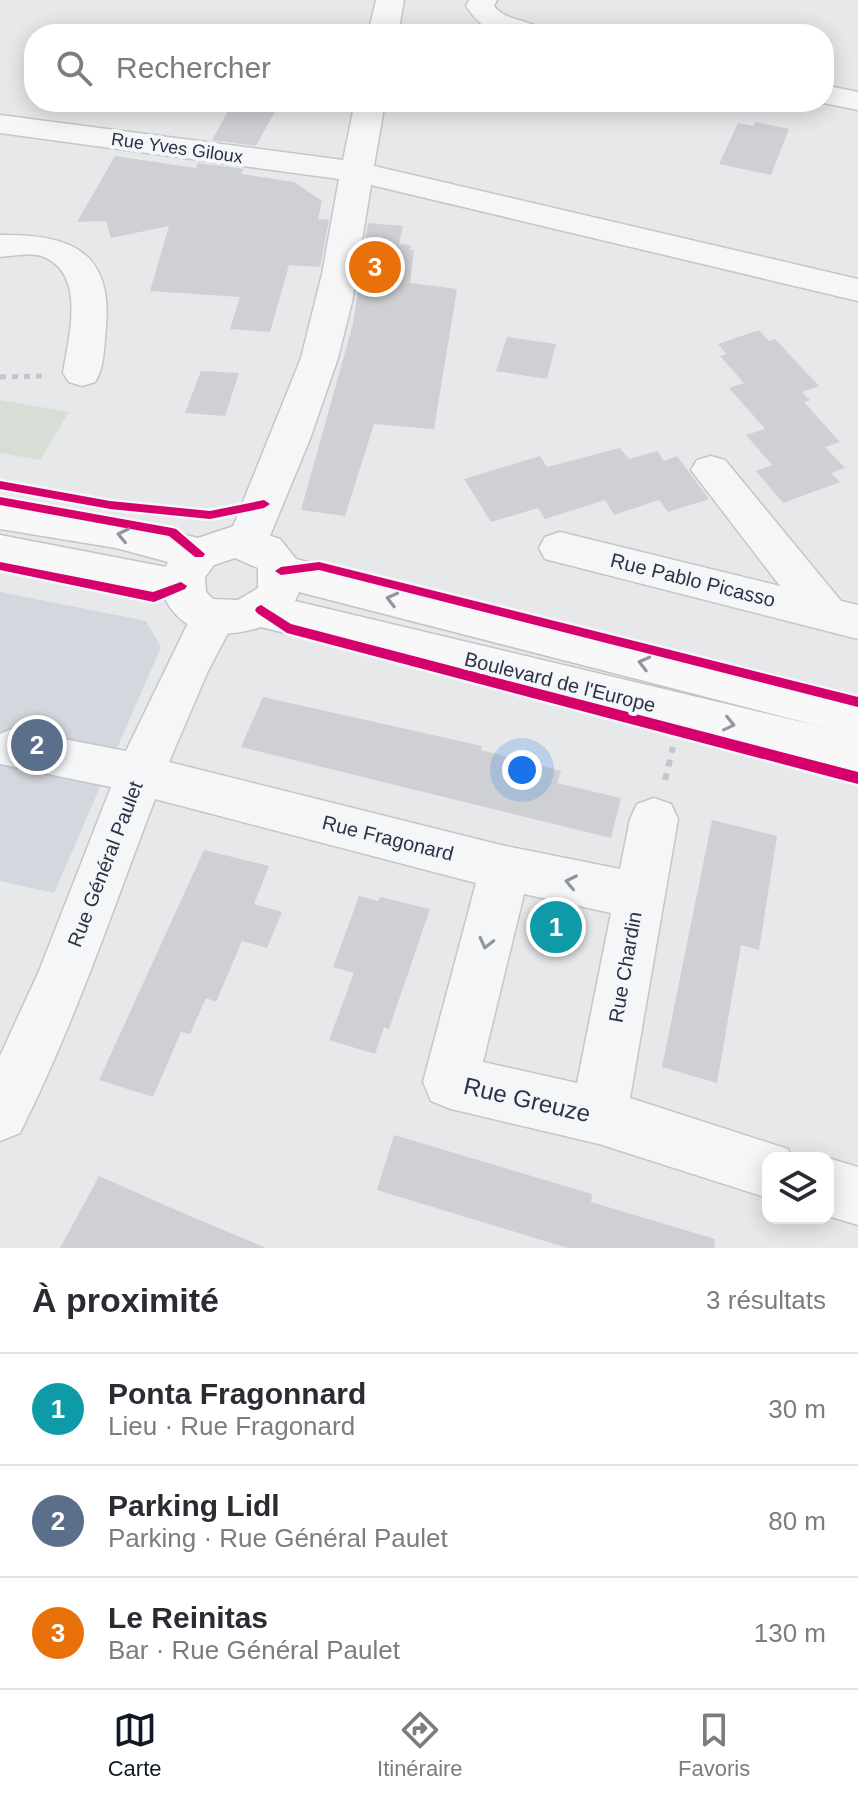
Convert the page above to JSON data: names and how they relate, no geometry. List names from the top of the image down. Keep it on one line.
{"streets":{"main road":["Boulevard de l'Europe"],"street":["Rue Yves Giloux","Rue Pablo Picasso","Rue Fragonard","Rue Général Paulet","Rue Chardin","Rue Greuze"]},"crossings":[["Boulevard de l'Europe","Rue Général Paulet"],["Rue Fragonard","Rue Général Paulet"],["Rue Fragonard","Rue Chardin"],["Rue Fragonard","Rue Greuze"],["Rue Chardin","Rue Greuze"]],"page":{"search":"Rechercher","pins":["3","2","1"],"heading":["À proximité","3 résultats"],"list":[{"mark":"1","name":"Ponta Fragonnard","note":"Lieu · Rue Fragonard","value":"30 m"},{"mark":"2","name":"Parking Lidl","note":"Parking · Rue Général Paulet","value":"80 m"},{"mark":"3","name":"Le Reinitas","note":"Bar · Rue Général Paulet","value":"130 m"}],"nav":["Carte","Itinéraire","Favoris"]}}
